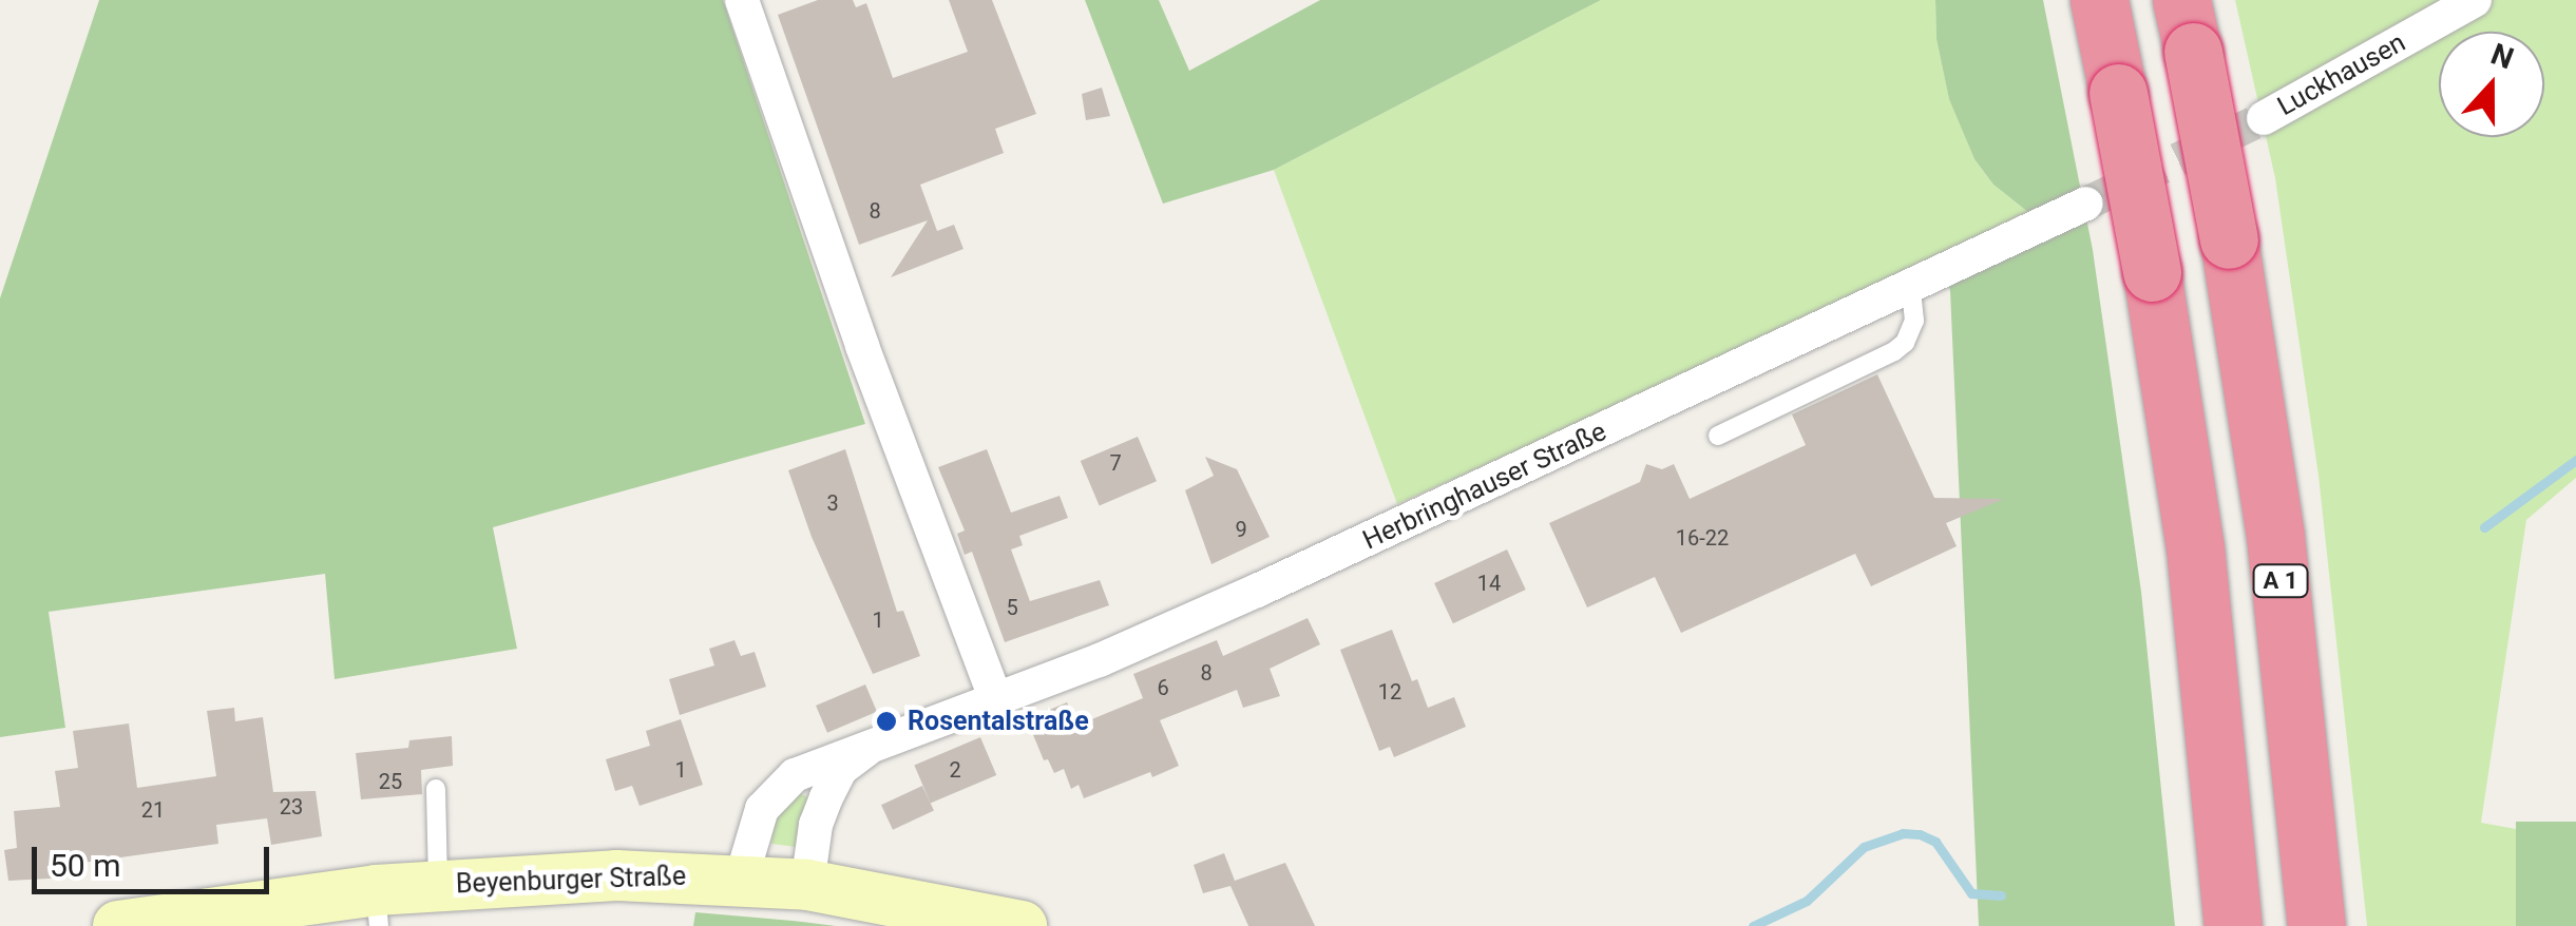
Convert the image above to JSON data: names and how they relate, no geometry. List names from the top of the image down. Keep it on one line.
{"streets":{"highway":["A 1"],"main road":["Beyenburger Straße"],"street":["Luckhausen","Herbringhauser Straße"]},"crossings":[["Herbringhauser Straße","Beyenburger Straße"]],"places":["Rosentalstraße"],"house_numbers":["8","7","3","9","16-22","14","5","1","8","6","12","1","2","25","23","21"],"scale_bar":"50 m","north":"top"}
